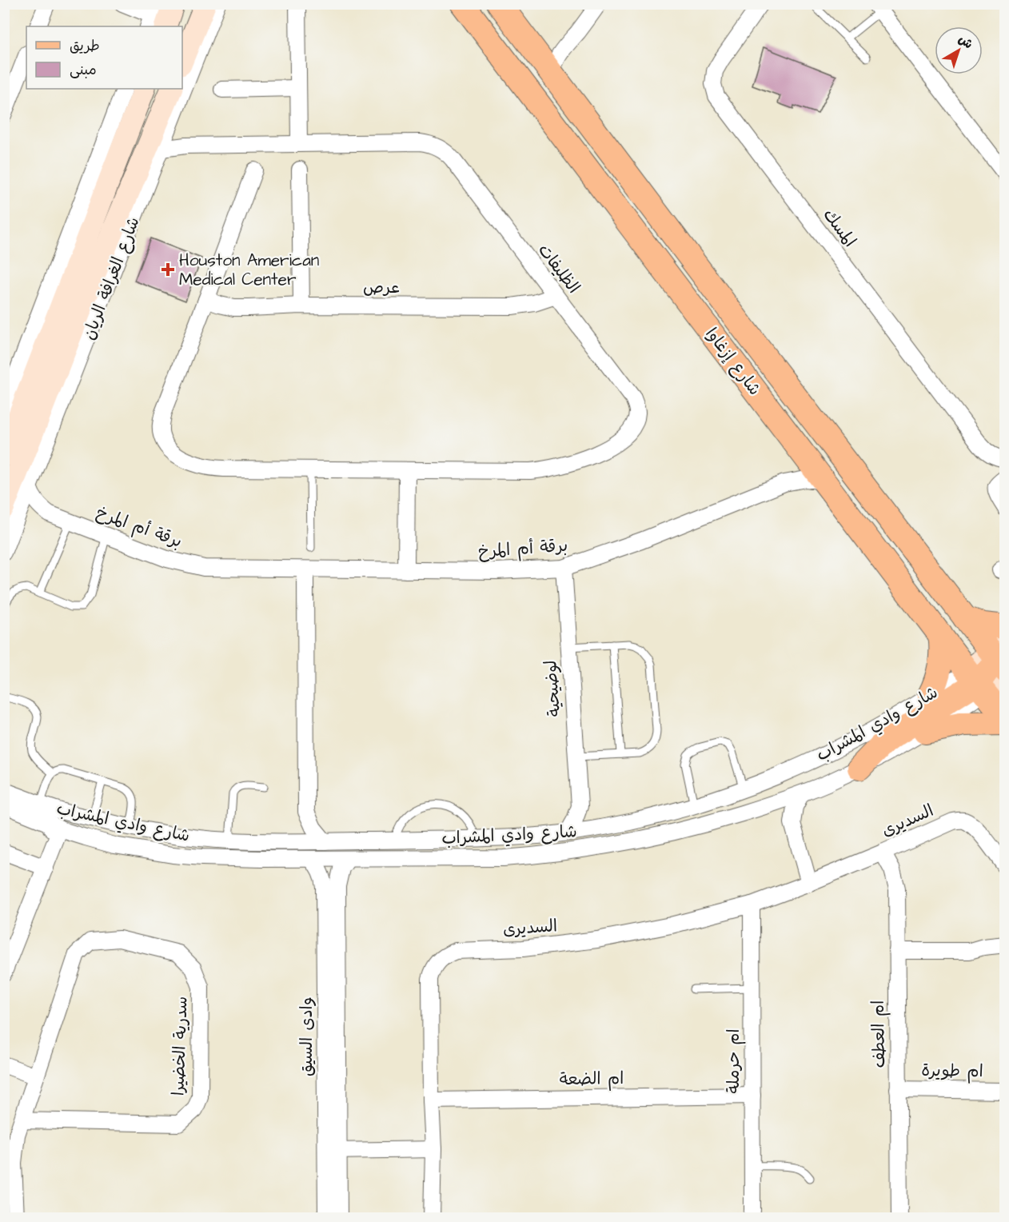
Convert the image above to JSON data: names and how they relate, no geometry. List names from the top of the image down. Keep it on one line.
{"streets":{"main road":["شارع الغرافة الريان","شارع إزغاوا"],"street":["المسك","الظليفات","عرص","برقة أم المرخ","لوضيحية","شارع وادي المشراب","السديرى","ام العطف","وادى السيق","سدرية الخضيرا","ام حرملة","ام طويرة","ام الضعة"]},"crossings":[["الظليفات","شارع الغرافة الريان"],["الظليفات","عرص"],["شارع الغرافة الريان","برقة أم المرخ"],["شارع إزغاوا","برقة أم المرخ"],["شارع إزغاوا","شارع وادي المشراب"],["برقة أم المرخ","لوضيحية"],["لوضيحية","شارع وادي المشراب"],["شارع وادي المشراب","وادى السيق"],["السديرى","ام العطف"],["السديرى","ام حرملة"],["السديرى","ام الضعة"],["ام العطف","ام طويرة"],["ام حرملة","ام الضعة"]],"places":{"health":["Houston American Medical Center"]},"legend":["طريق","مبنى"],"north":"top right"}
